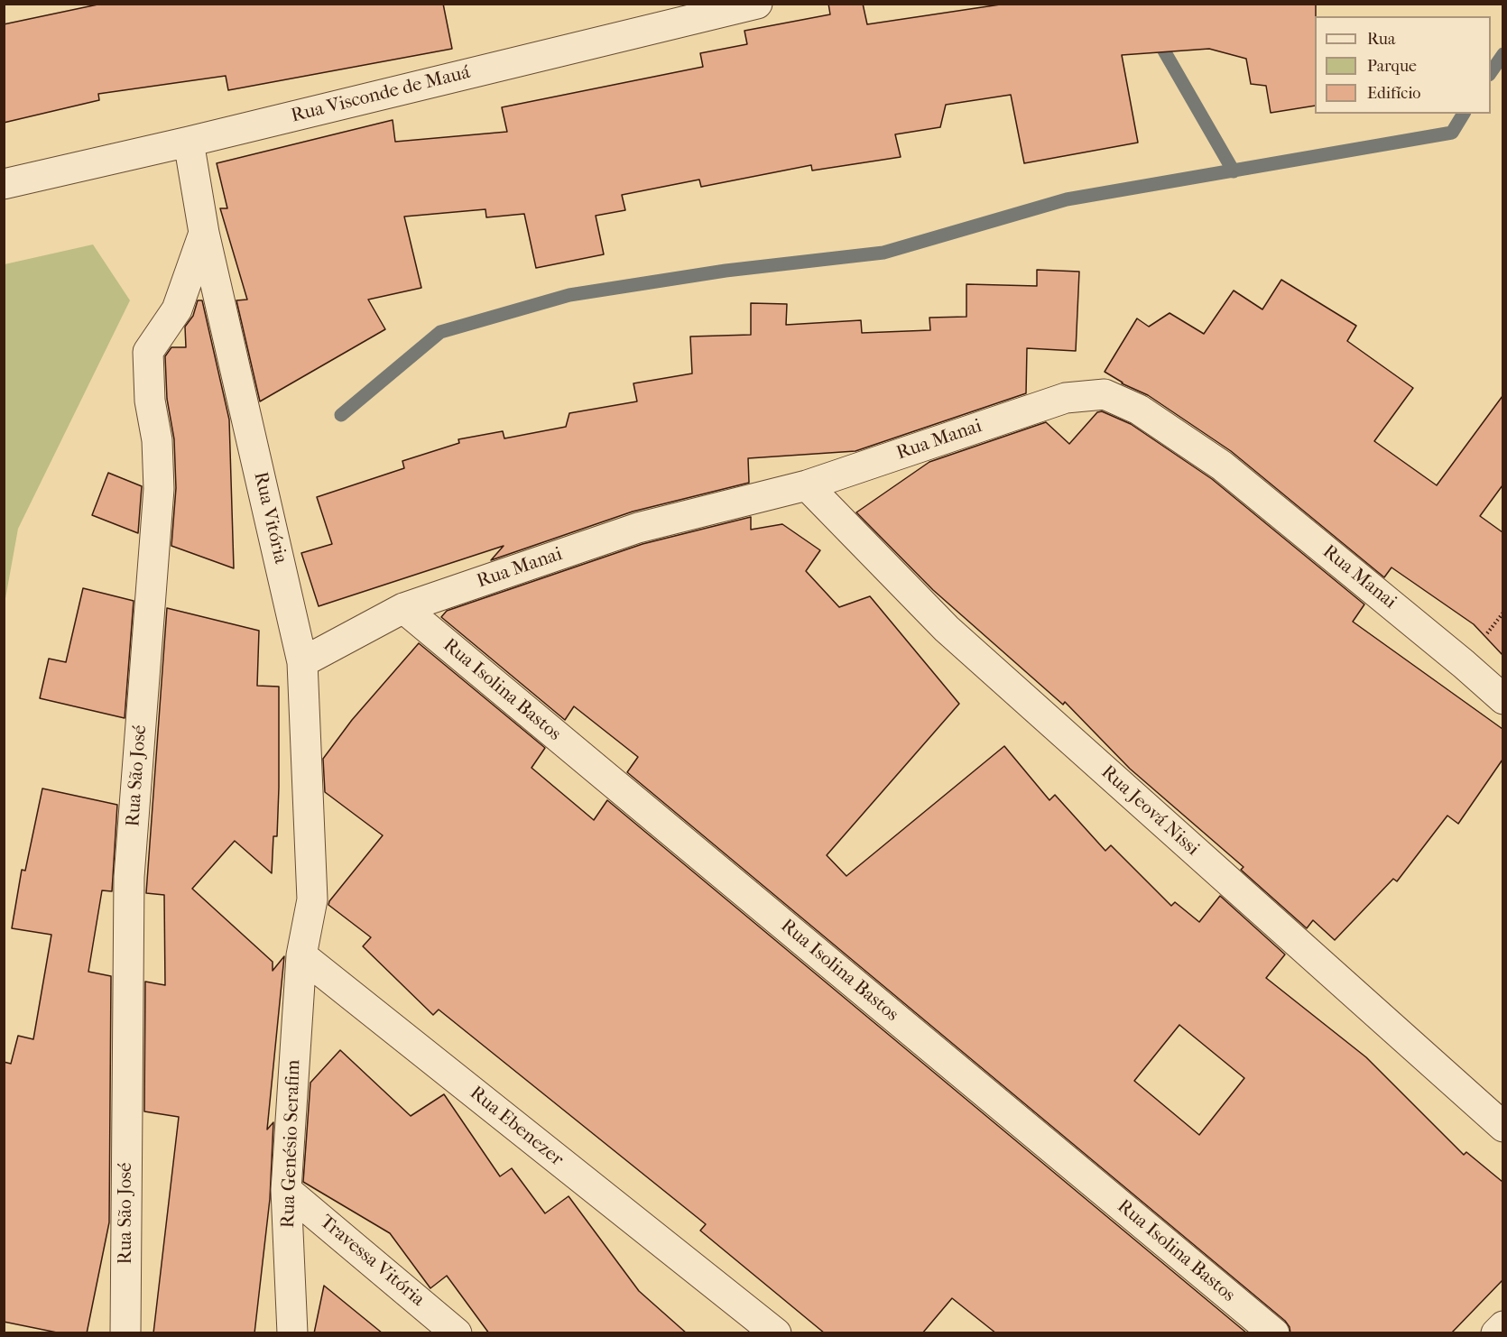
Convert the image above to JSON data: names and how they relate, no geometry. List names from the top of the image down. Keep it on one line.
{"streets":{"street":["Rua Visconde de Mauá","Rua Manai","Rua Vitória","Rua Isolina Bastos","Rua São José","Rua Jeová Nissi","Rua Ebenezer","Rua Genésio Serafim","Travessa Vitória"]},"crossings":[["Rua Visconde de Mauá","Rua Vitória"],["Rua Manai","Rua Vitória"],["Rua Manai","Rua Isolina Bastos"],["Rua Manai","Rua Jeová Nissi"],["Rua Vitória","Rua São José"],["Rua Vitória","Rua Ebenezer"],["Rua Vitória","Rua Genésio Serafim"],["Rua Ebenezer","Rua Genésio Serafim"],["Rua Genésio Serafim","Travessa Vitória"]],"legend":["Rua","Parque","Edifício"]}
